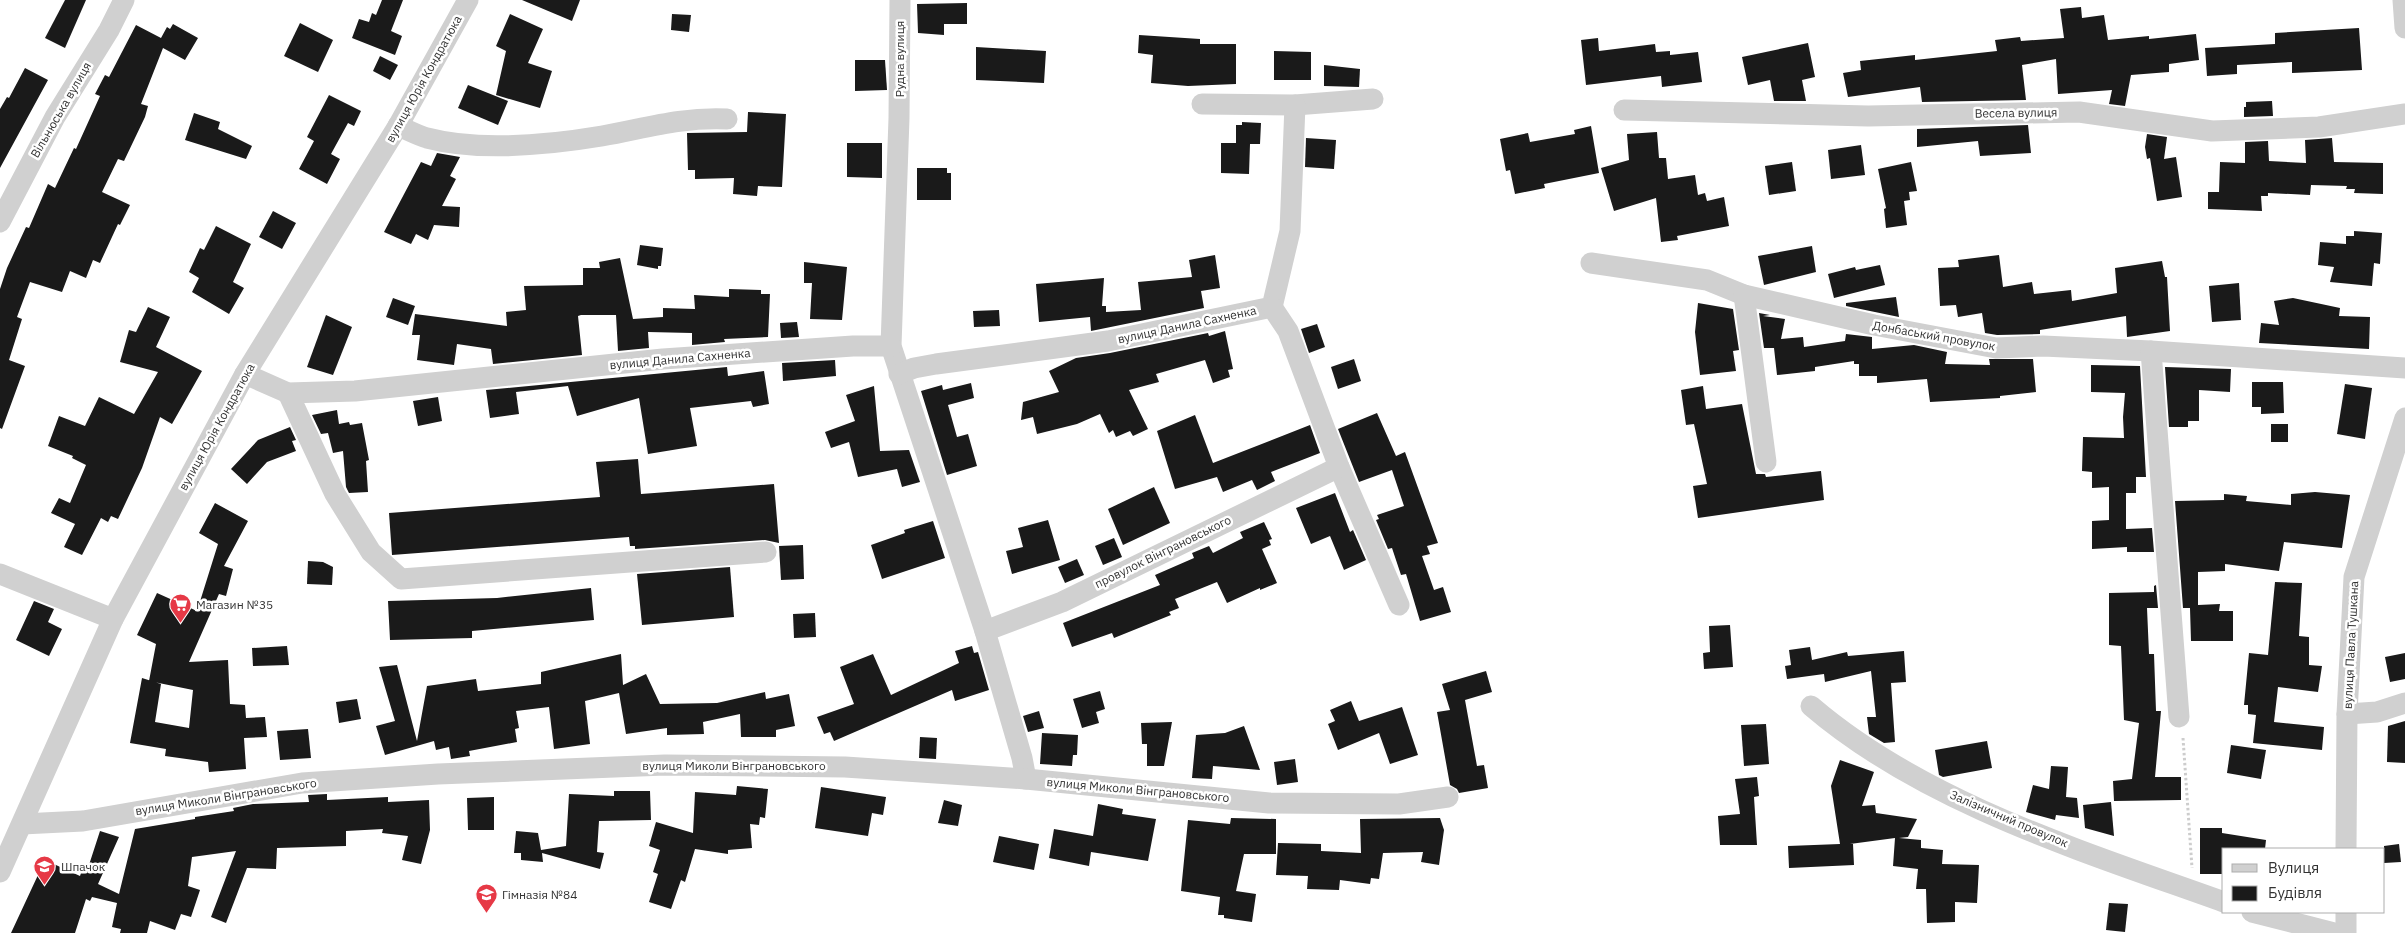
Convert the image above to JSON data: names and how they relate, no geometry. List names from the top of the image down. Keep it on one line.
{"streets":{"street":["Рудна вулиця","вулиця Юрія Кондратюка","Вільнюська вулиця","Весела вулиця","вулиця Данила Сахненка","Донбаський провулок","провулок Вінграновського","вулиця Павла Тушкана","вулиця Миколи Вінграновського","Залізничний провулок"]},"crossings":[["Рудна вулиця","вулиця Данила Сахненка"],["вулиця Юрія Кондратюка","вулиця Данила Сахненка"],["вулиця Юрія Кондратюка","вулиця Миколи Вінграновського"]],"places":{"supermarket":["Магазин №35"],"school or university":["Шпачок","Гімназія №84"]},"legend":["Вулиця","Будівля"]}
